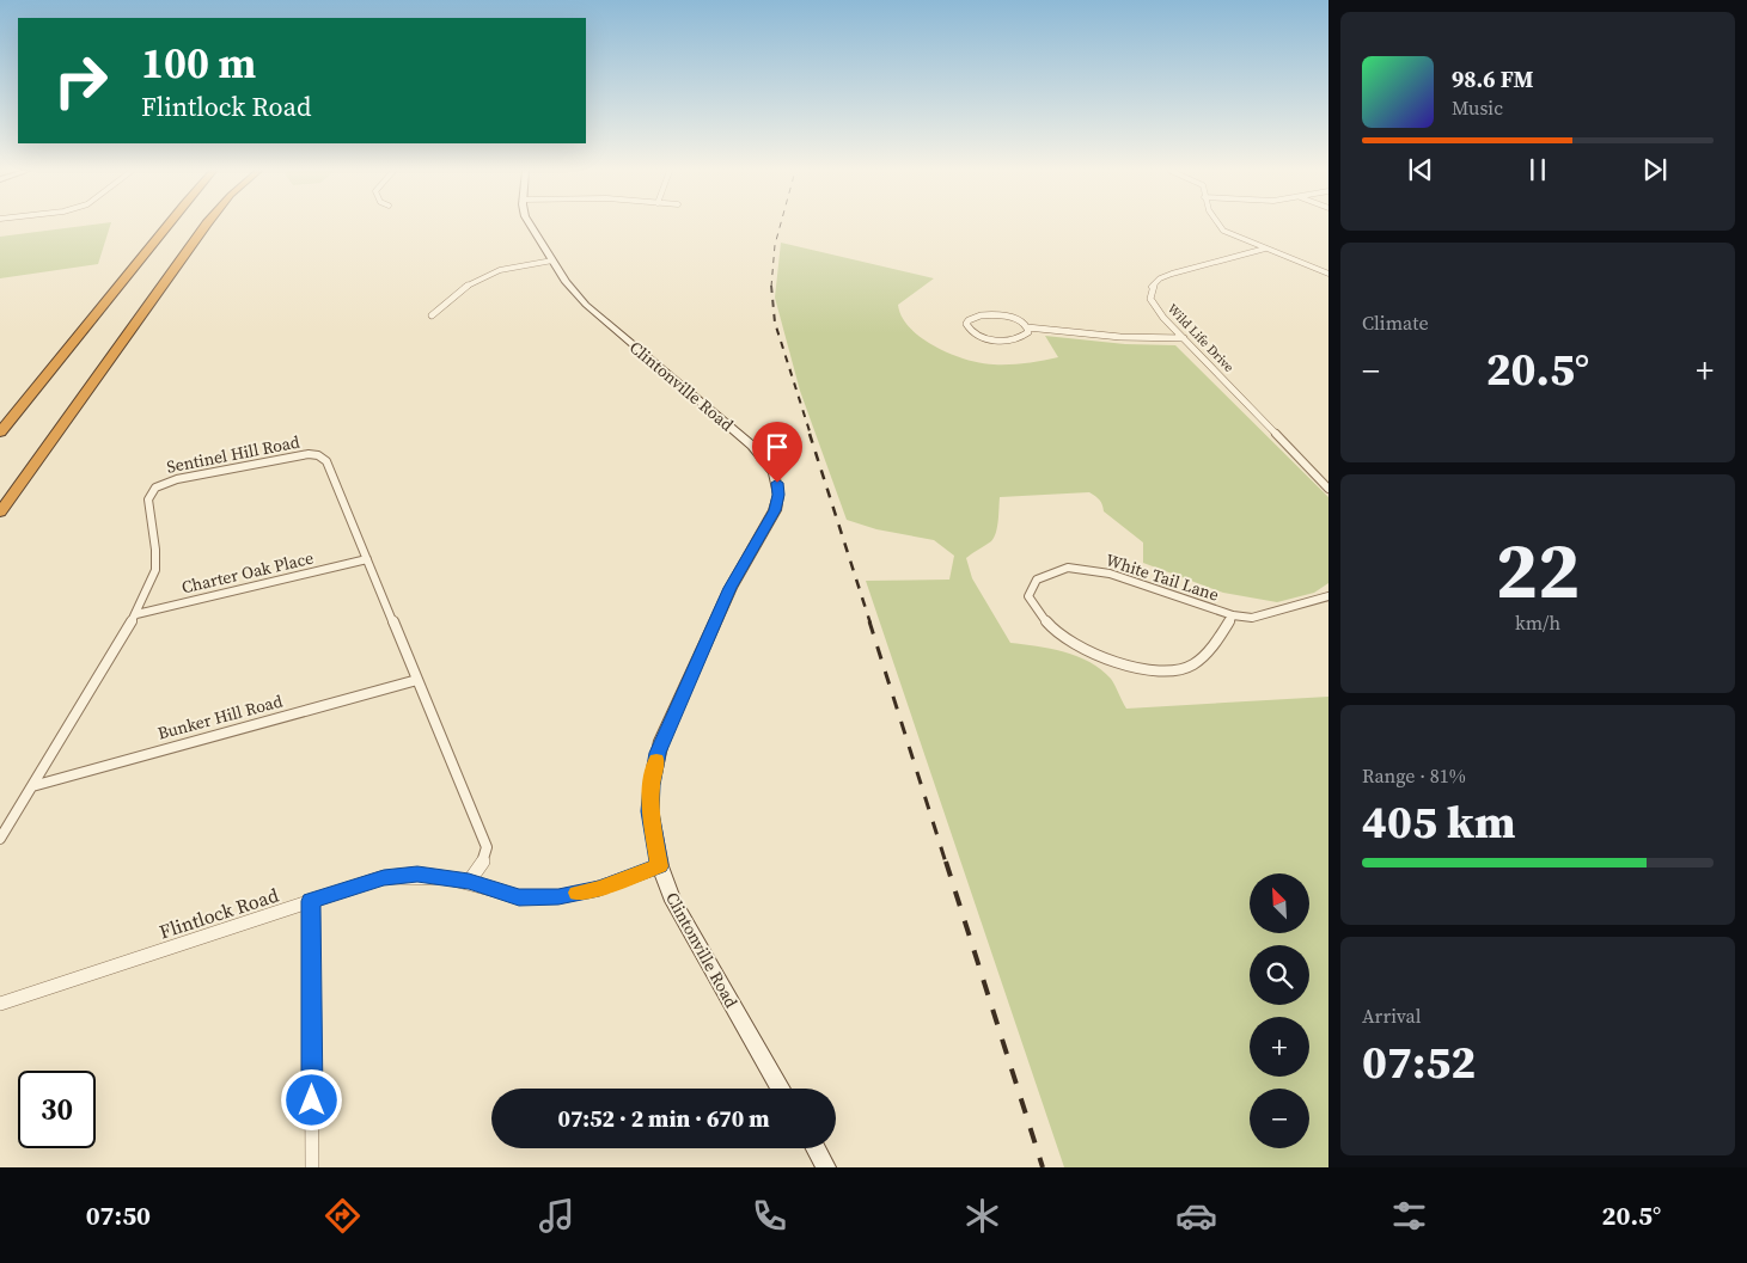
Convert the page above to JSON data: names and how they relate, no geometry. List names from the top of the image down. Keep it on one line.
{"streets":{"street":["Wild Life Drive","Clintonville Road","Sentinel Hill Road","Charter Oak Place","White Tail Lane","Bunker Hill Road","Flintlock Road"]},"crossings":[["Clintonville Road","Flintlock Road"],["Sentinel Hill Road","Charter Oak Place"],["Sentinel Hill Road","Bunker Hill Road"],["Sentinel Hill Road","Flintlock Road"]],"north":"top left","page":{"turn":["100 m","Flintlock Road"],"song":["98.6 FM","Music"],"tile":["Climate",["22","km/h"],["Range · 81%","405 km"],["Arrival","07:52"]],"heat":["−","20.5°","+"],"map_buttons":["+","−"],"limit":"30","trip":"07:52 · 2 min · 670 m","tabs":["07:50","20.5°"]}}
